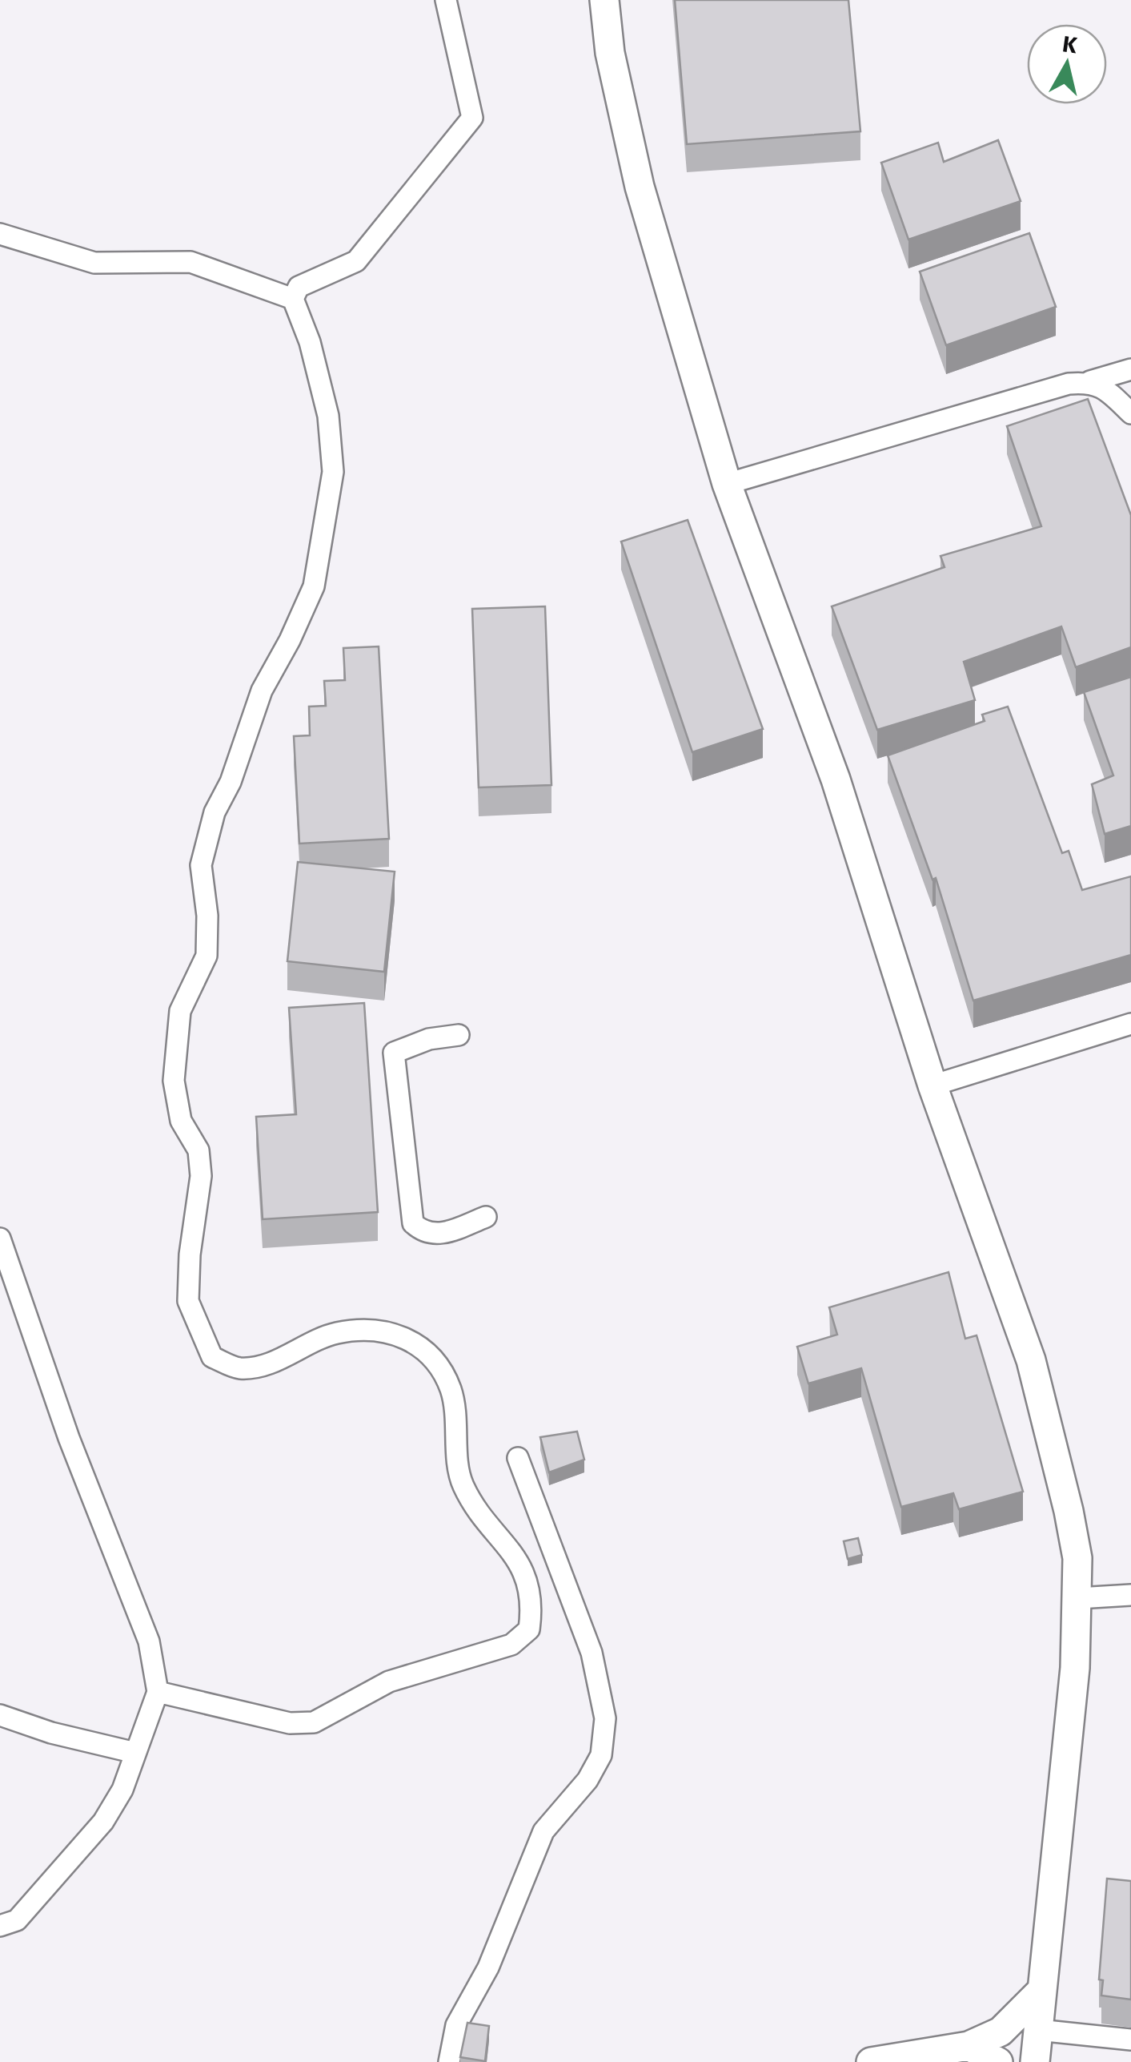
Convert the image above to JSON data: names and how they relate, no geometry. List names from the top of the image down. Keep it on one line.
{"north":"top"}
